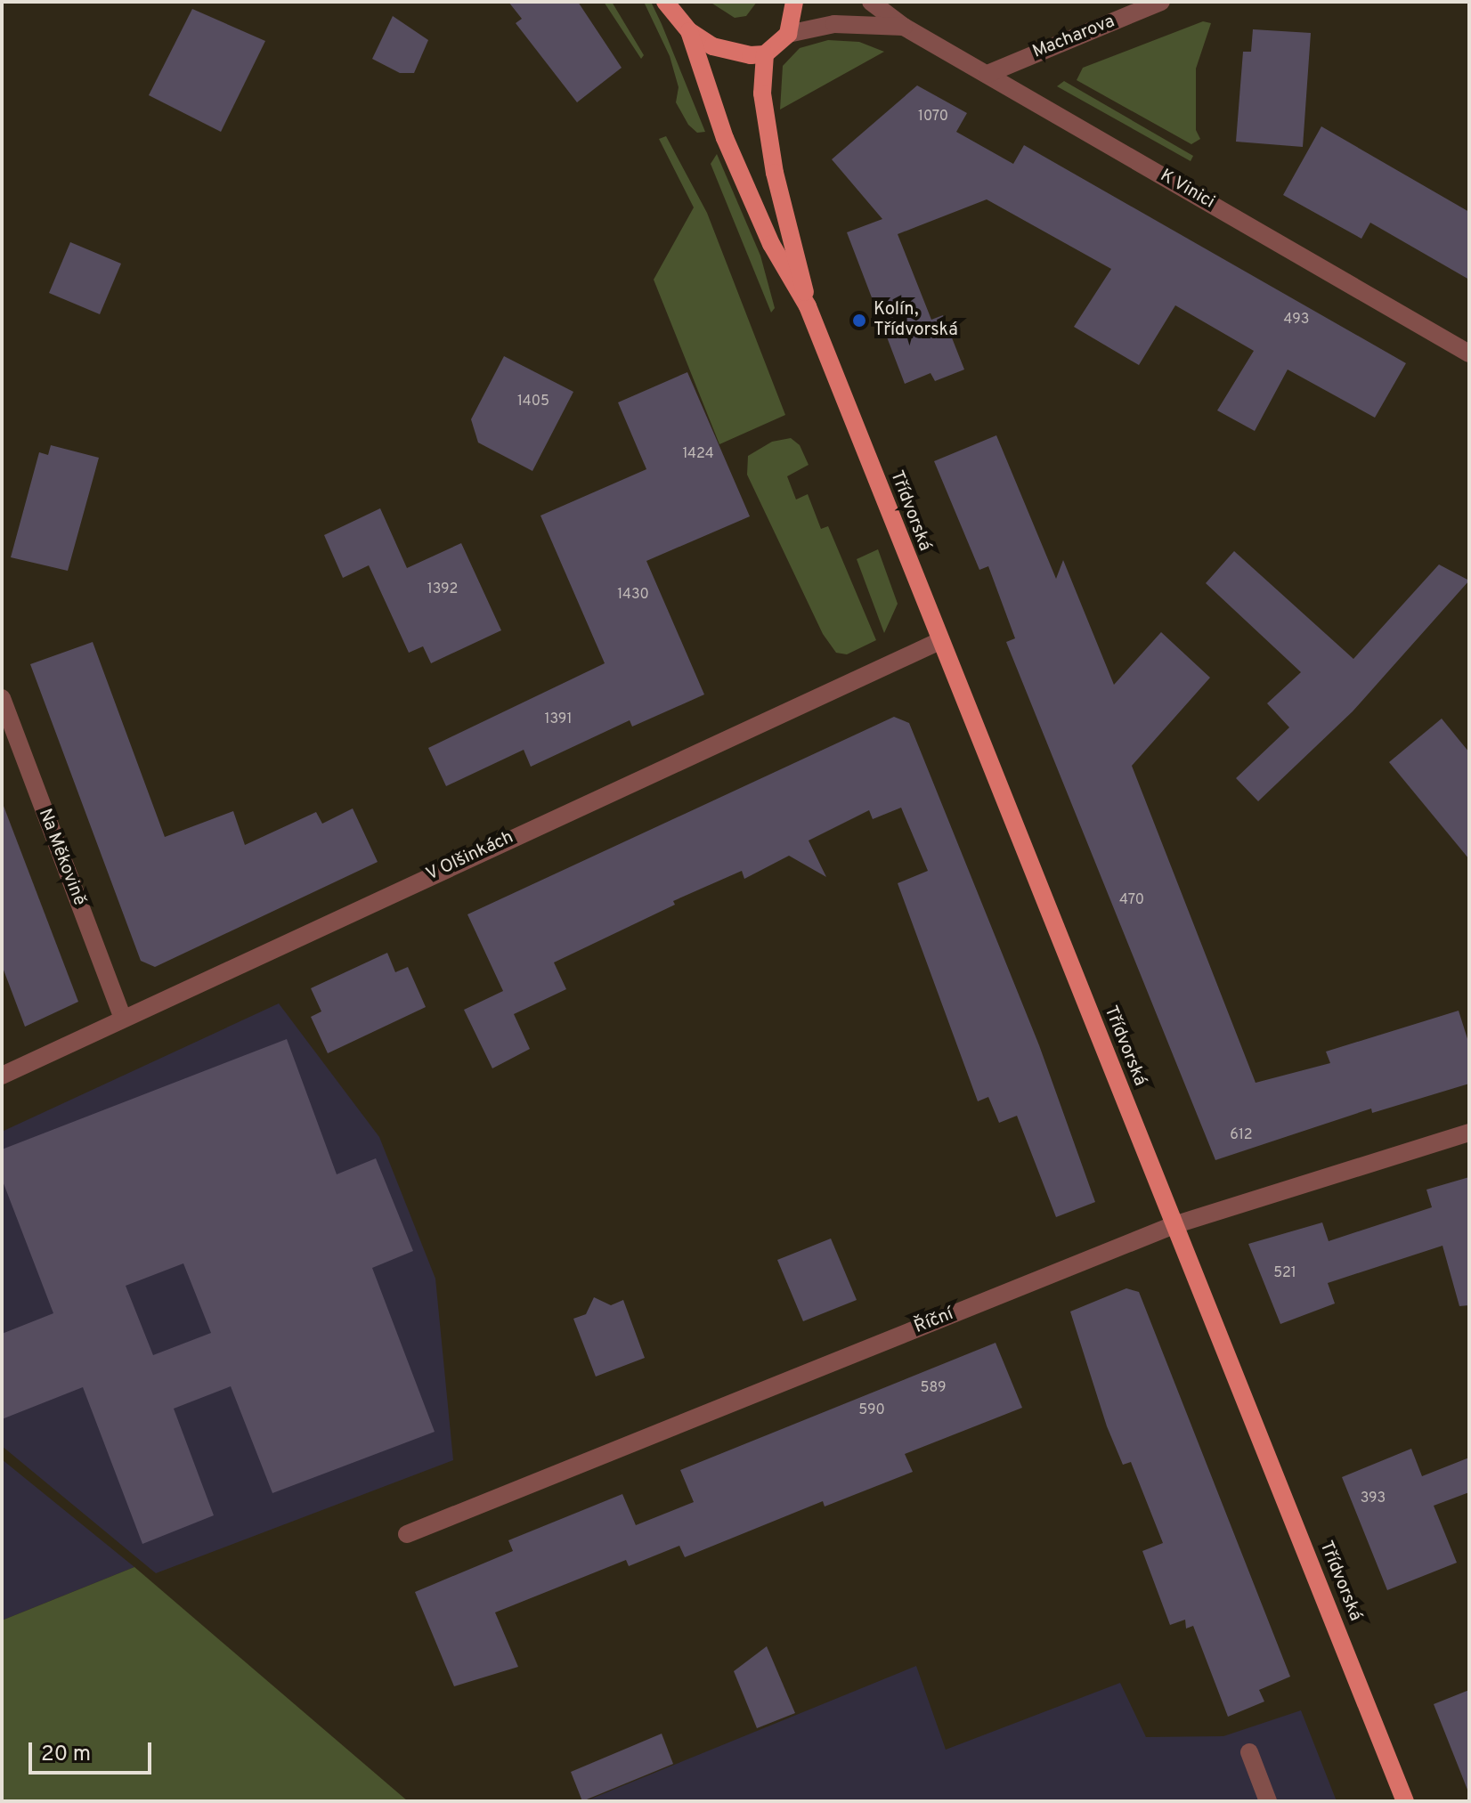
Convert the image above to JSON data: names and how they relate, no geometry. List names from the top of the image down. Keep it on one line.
{"streets":{"main road":["Třídvorská"],"street":["Macharova","K Vinici","V Olšinkách","Na Měkovině","Říční"]},"crossings":[["Macharova","K Vinici"],["Třídvorská","V Olšinkách"],["Třídvorská","Říční"],["V Olšinkách","Na Měkovině"]],"places":["Kolín, Třídvorská"],"house_numbers":["1070","493","1405","1424","1392","1430","1391","470","612","521","589","590","393"],"scale_bar":"20 m"}
